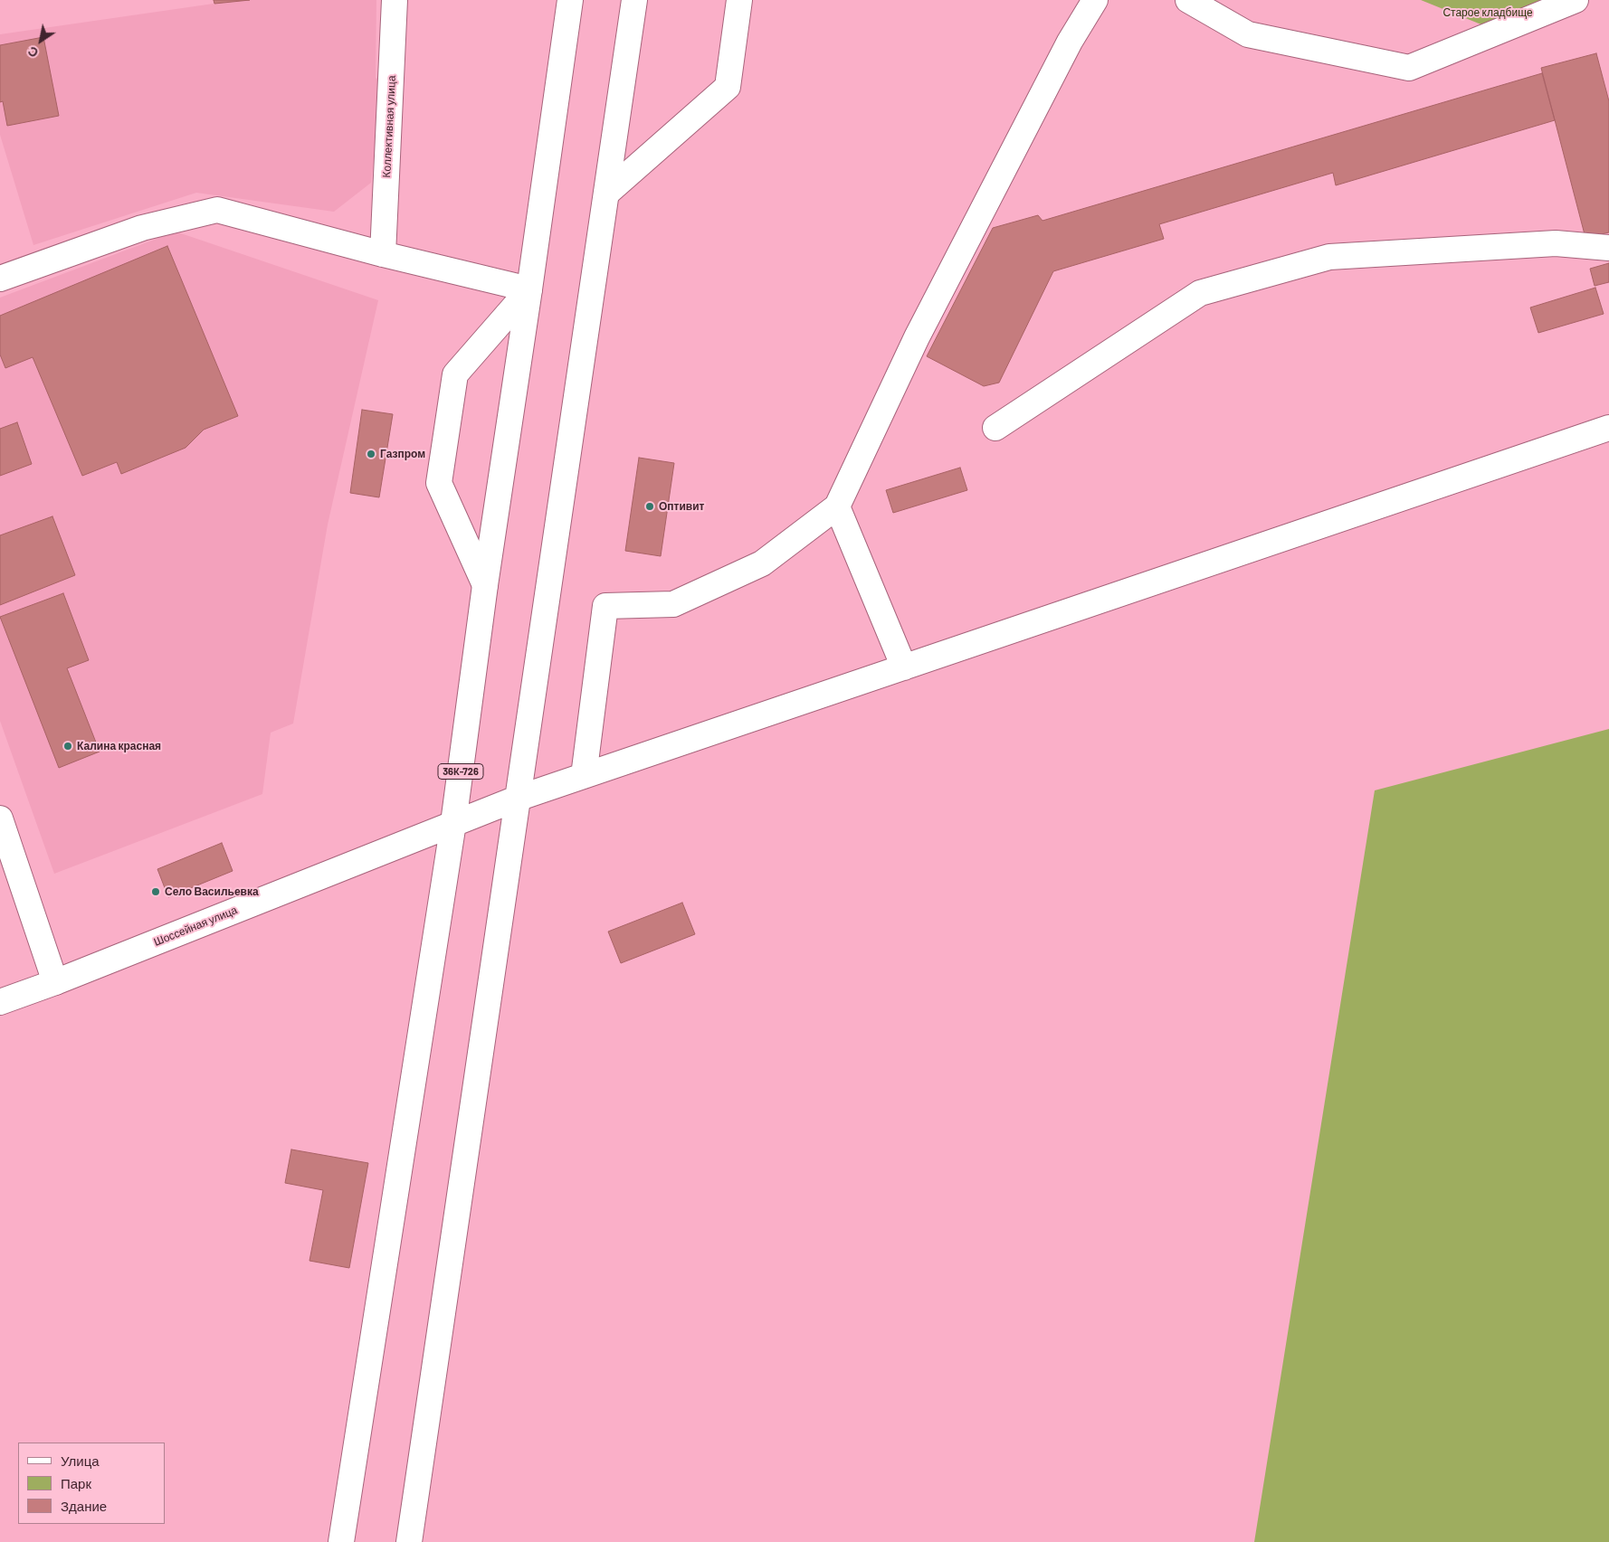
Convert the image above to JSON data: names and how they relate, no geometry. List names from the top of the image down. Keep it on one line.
{"streets":{"main road":["Коллективная улица","36К-726","Шоссейная улица"]},"crossings":[["36К-726","Шоссейная улица"]],"parks":["Старое кладбище"],"places":["Газпром","Оптивит","Калина красная","Село Васильевка"],"legend":["Улица","Парк","Здание"],"north":"bottom left"}
